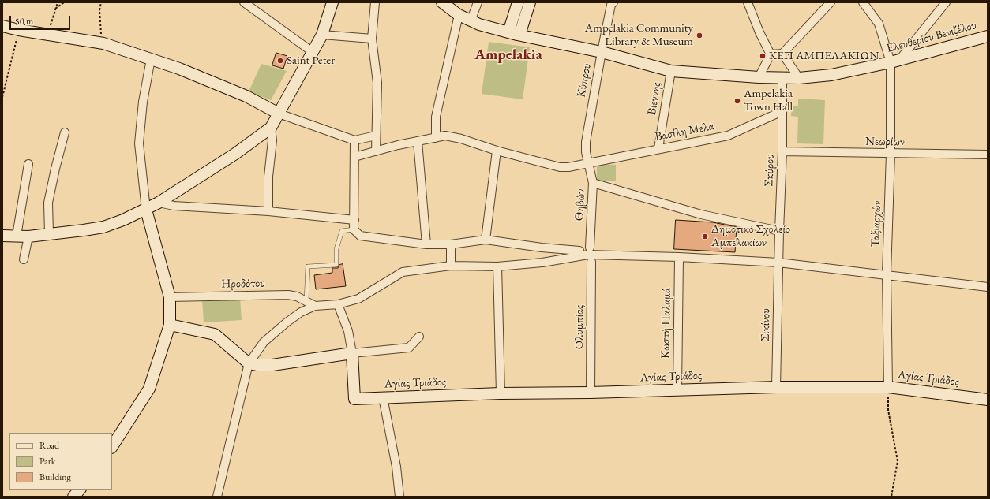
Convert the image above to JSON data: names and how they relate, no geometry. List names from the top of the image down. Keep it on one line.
{"streets":{"street":["Ελευθερίου Βενιζέλου","Κύπρου","Βιέννης","Βασίλη Μελά","Νεωρίων","Σκύρου","Θηβών","Ταξιαρχών","Ηροδότου","Κωστή Παλαμά","Σικίνου","Ολυμπίας","Αγίας Τριάδος"]},"crossings":[["Ελευθερίου Βενιζέλου","Κύπρου"],["Ελευθερίου Βενιζέλου","Βιέννης"],["Ελευθερίου Βενιζέλου","Σκύρου"],["Ελευθερίου Βενιζέλου","Ταξιαρχών"],["Κύπρου","Βασίλη Μελά"],["Κύπρου","Θηβών"],["Βιέννης","Βασίλη Μελά"],["Βασίλη Μελά","Σκύρου"],["Βασίλη Μελά","Θηβών"],["Νεωρίων","Σκύρου"],["Νεωρίων","Ταξιαρχών"],["Σκύρου","Σικίνου"],["Ταξιαρχών","Αγίας Τριάδος"],["Κωστή Παλαμά","Αγίας Τριάδος"],["Σικίνου","Αγίας Τριάδος"],["Ολυμπίας","Αγίας Τριάδος"]],"districts":["Ampelakia"],"places":["Ampelakia Community Library & Museum","ΚΕΠ ΑΜΠΕΛΑΚΙΩΝ","Saint Peter","Ampelakia Town Hall","Δημοτικό Σχολείο Αμπελακίων"],"legend":["Road","Park","Building"],"scale_bar":"50 m"}
